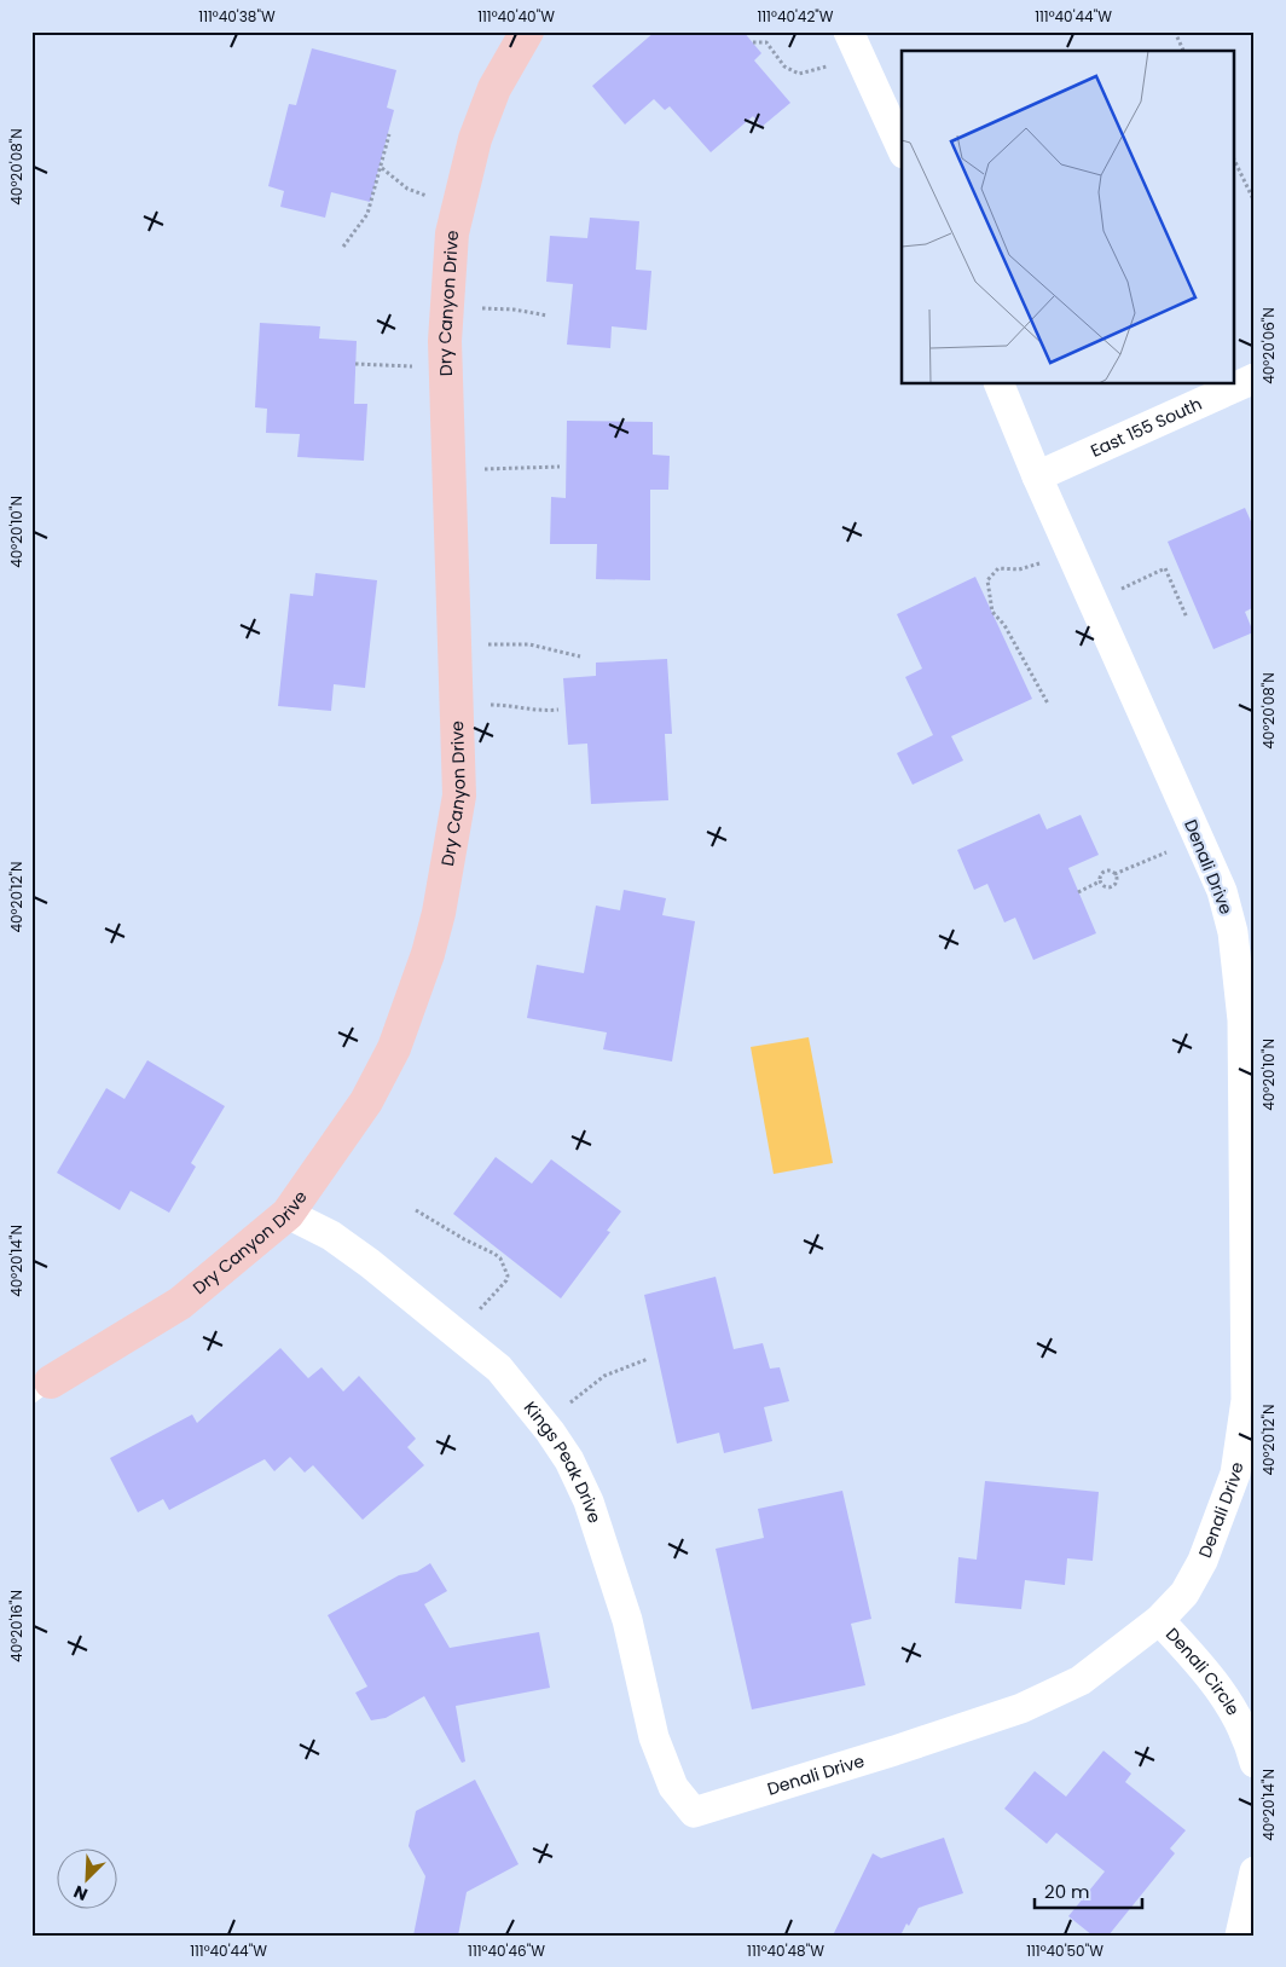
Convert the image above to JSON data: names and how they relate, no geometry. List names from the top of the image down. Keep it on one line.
{"streets":{"street":["Dry Canyon Drive","East 155 South","Denali Drive","Kings Peak Drive","Denali Circle"]},"crossings":[["Dry Canyon Drive","Kings Peak Drive"],["East 155 South","Denali Drive"],["Denali Drive","Kings Peak Drive"],["Denali Drive","Denali Circle"]],"scale_bar":"20 m","north":"bottom left","coordinates":["111°40'38\"W","111°40'40\"W","111°40'42\"W","111°40'44\"W","40°20'08\"N","40°20'06\"N","40°20'10\"N","40°20'12\"N","40°20'14\"N","40°20'16\"N","111°40'46\"W","111°40'48\"W","111°40'50\"W"]}
